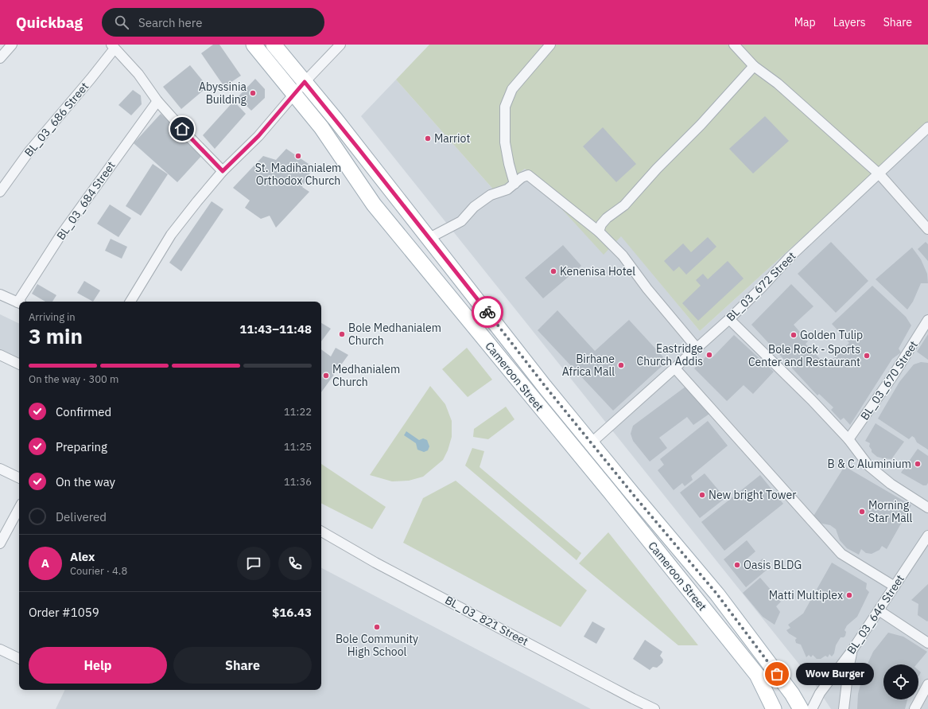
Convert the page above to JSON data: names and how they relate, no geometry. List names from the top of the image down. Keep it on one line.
{"streets":{"main road":["Cameroon Street"],"street":["BL_03_686 Street","BL_03_684 Street","BL_03_672 Street","BL_03_670 Street","BL_03_646 Street","BL_03_821 Street"]},"crossings":[["BL_03_672 Street","Cameroon Street"]],"places":["Abyssinia Building","Marriot","St. Madihanialem Orthodox Church","Kenenisa Hotel","Bole Medhanialem Church","Golden Tulip","Eastridge Church Addis","Bole Rock - Sports Center and Restaurant","Birhane Africa Mall","Medhanialem Church","B & C Aluminium","New bright Tower","Morning Star Mall","Oasis BLDG","Matti Multiplex","Bole Community High School","Wow Burger"],"page":{"header":"Quickbag","search":"Search here","nav":["Map","Layers","Share"],"heading":["3 min","Arriving in","11:43–11:48"],"panel":["Alex","Courier · 4.8","Order #1059","$16.43"],"bar":"On the way · 300 m","list":[["Confirmed","11:22"],["Preparing","11:25"],["On the way","11:36"],"Delivered"],"round":"A","buttons":["Help","Share"],"bubble":"Wow Burger"}}
